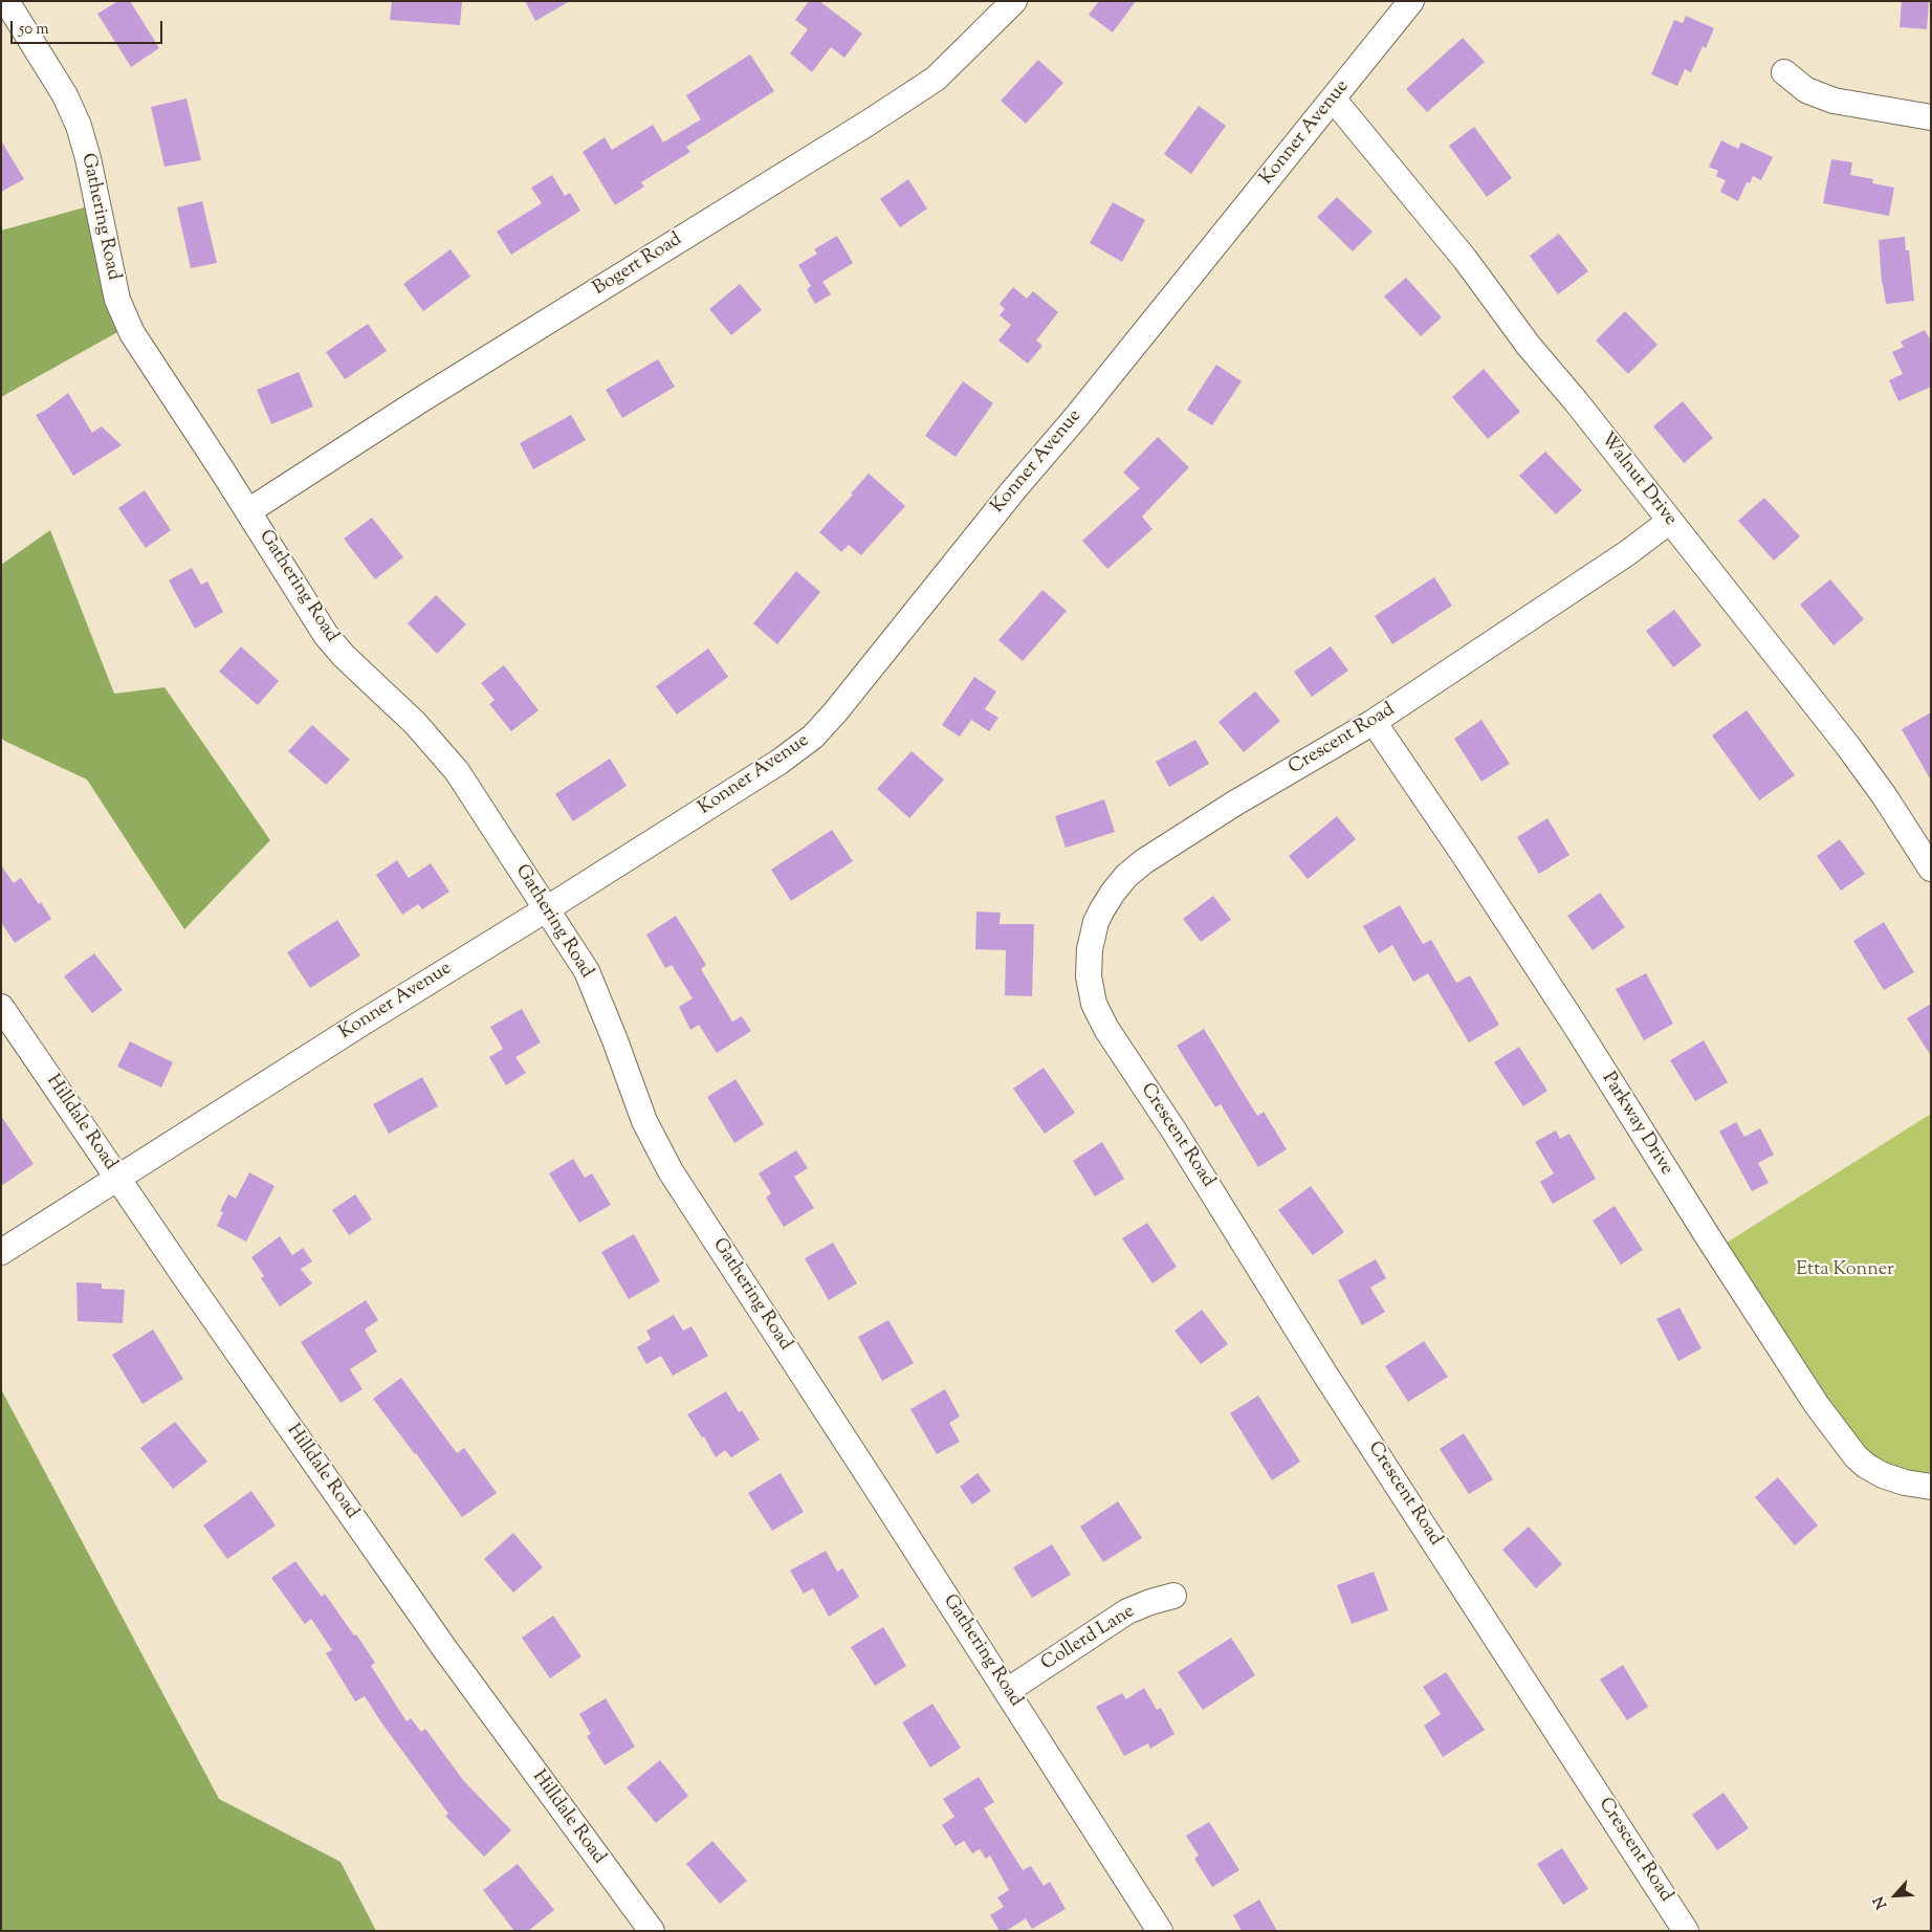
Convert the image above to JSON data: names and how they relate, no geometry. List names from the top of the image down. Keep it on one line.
{"streets":{"street":["Konner Avenue","Gathering Road","Bogert Road","Walnut Drive","Crescent Road","Hilldale Road","Parkway Drive","Collerd Lane"]},"crossings":[["Konner Avenue","Gathering Road"],["Konner Avenue","Walnut Drive"],["Konner Avenue","Hilldale Road"],["Gathering Road","Bogert Road"],["Gathering Road","Collerd Lane"],["Walnut Drive","Crescent Road"],["Crescent Road","Parkway Drive"]],"parks":["Etta Konner"],"scale_bar":"50 m","north":"bottom left"}
